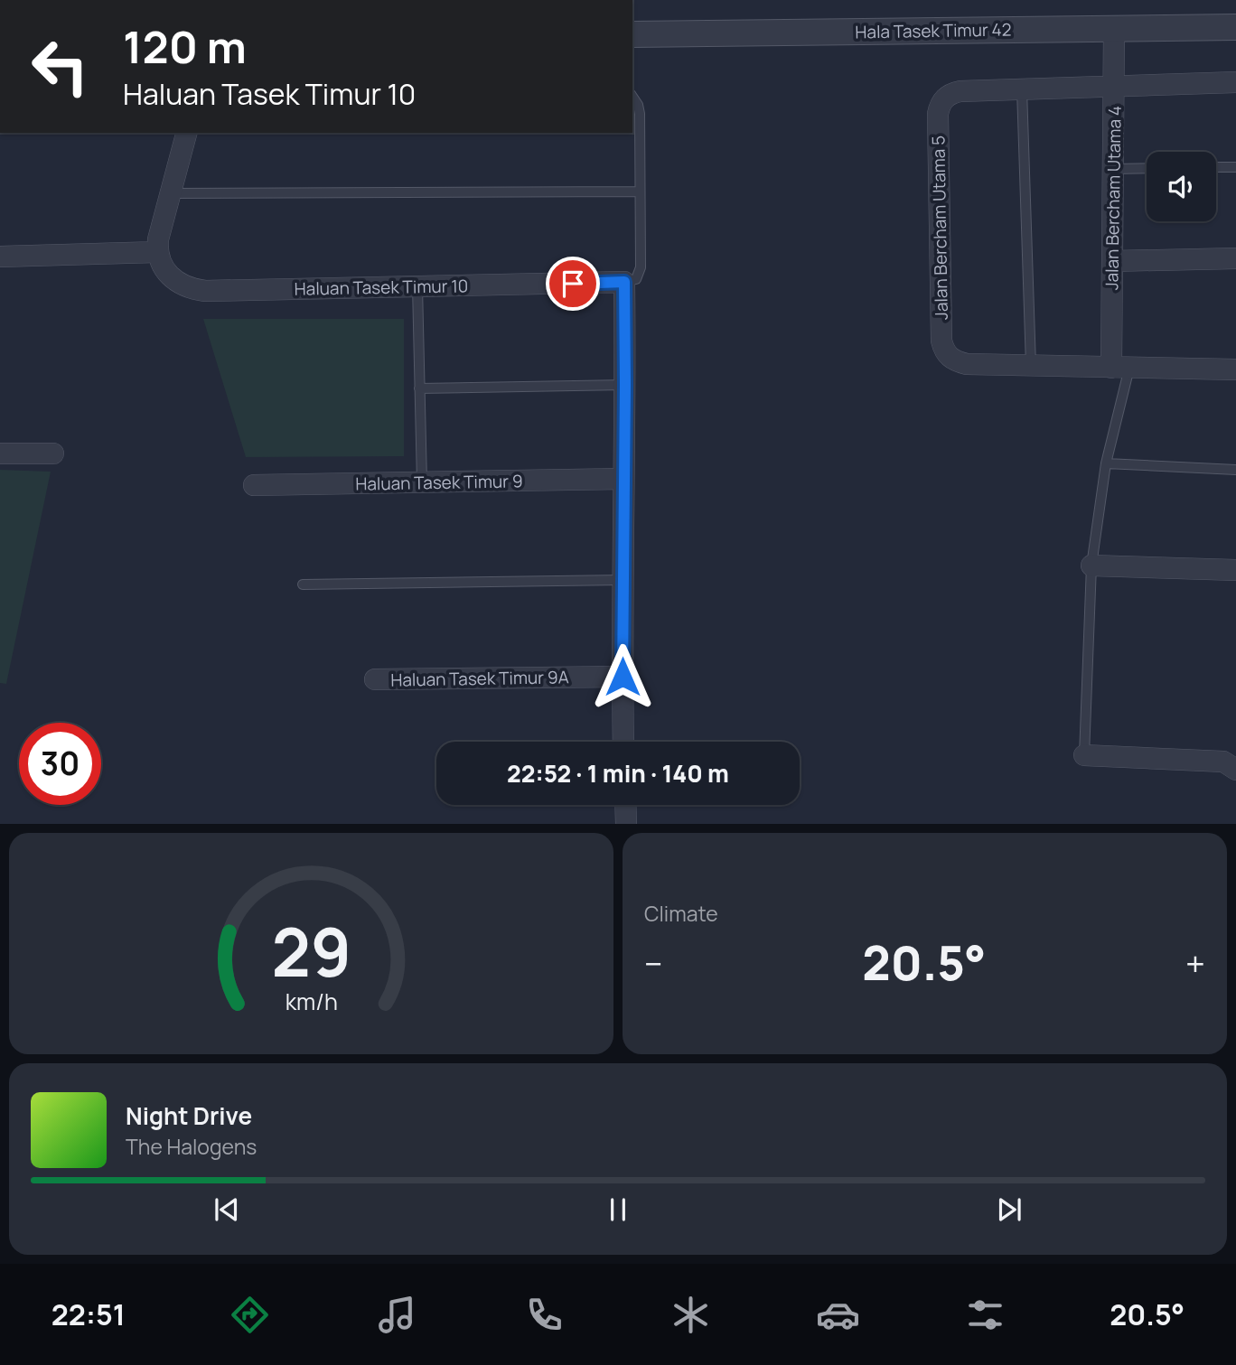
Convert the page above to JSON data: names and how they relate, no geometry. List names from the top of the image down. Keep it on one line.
{"streets":{"street":["Hala Tasek Timur 42","Jalan Bercham Utama 4","Jalan Bercham Utama 5","Haluan Tasek Timur 10","Haluan Tasek Timur 9","Haluan Tasek Timur 9A"]},"crossings":[["Hala Tasek Timur 42","Jalan Bercham Utama 4"]],"page":{"turn":["120 m","Haluan Tasek Timur 10"],"limit":"30","trip":"22:52 · 1 min · 140 m","tile":"Climate","heat":["−","20.5°","+"],"song":["Night Drive","The Halogens"],"tabs":["22:51","20.5°"],"gauge":["29","km/h"]}}
